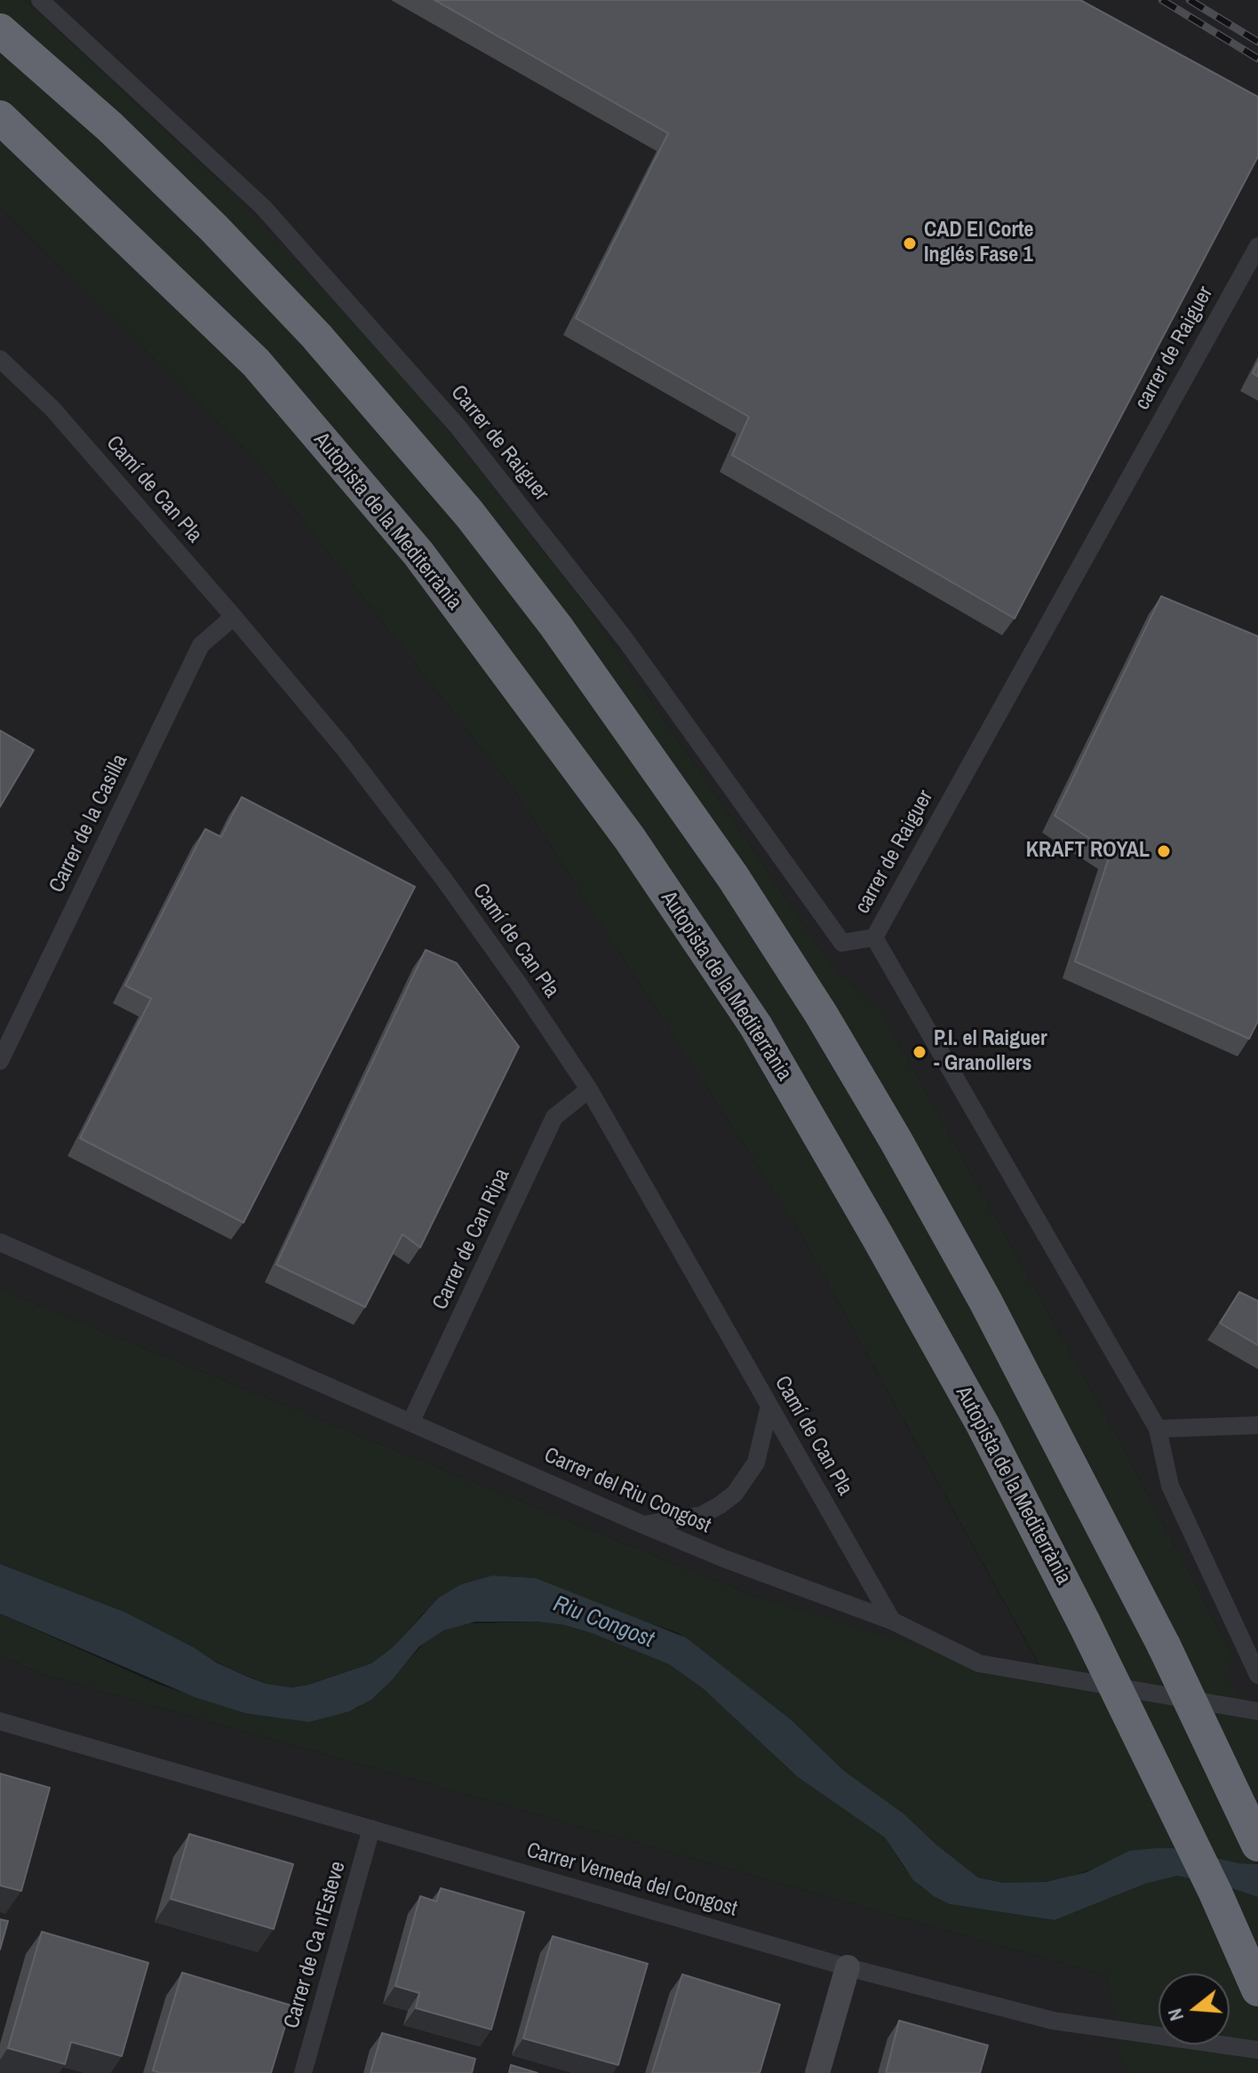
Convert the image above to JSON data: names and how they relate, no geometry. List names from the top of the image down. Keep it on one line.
{"streets":{"highway":["Autopista de la Mediterrània"],"street":["carrer de Raiguer","Carrer de Raiguer","Camí de Can Pla","Carrer de la Casilla","Carrer de Can Ripa","Carrer del Riu Congost","Carrer Verneda del Congost","Carrer de Ca n'Esteve"]},"crossings":[["carrer de Raiguer","Carrer de Raiguer"],["Camí de Can Pla","Carrer de la Casilla"],["Camí de Can Pla","Carrer de Can Ripa"],["Camí de Can Pla","Carrer del Riu Congost"],["Carrer de Can Ripa","Carrer del Riu Congost"],["Carrer Verneda del Congost","Carrer de Ca n'Esteve"]],"water":["Riu Congost"],"places":["CAD El Corte Inglés Fase 1","KRAFT ROYAL","P.I. el Raiguer - Granollers"],"north":"left"}
